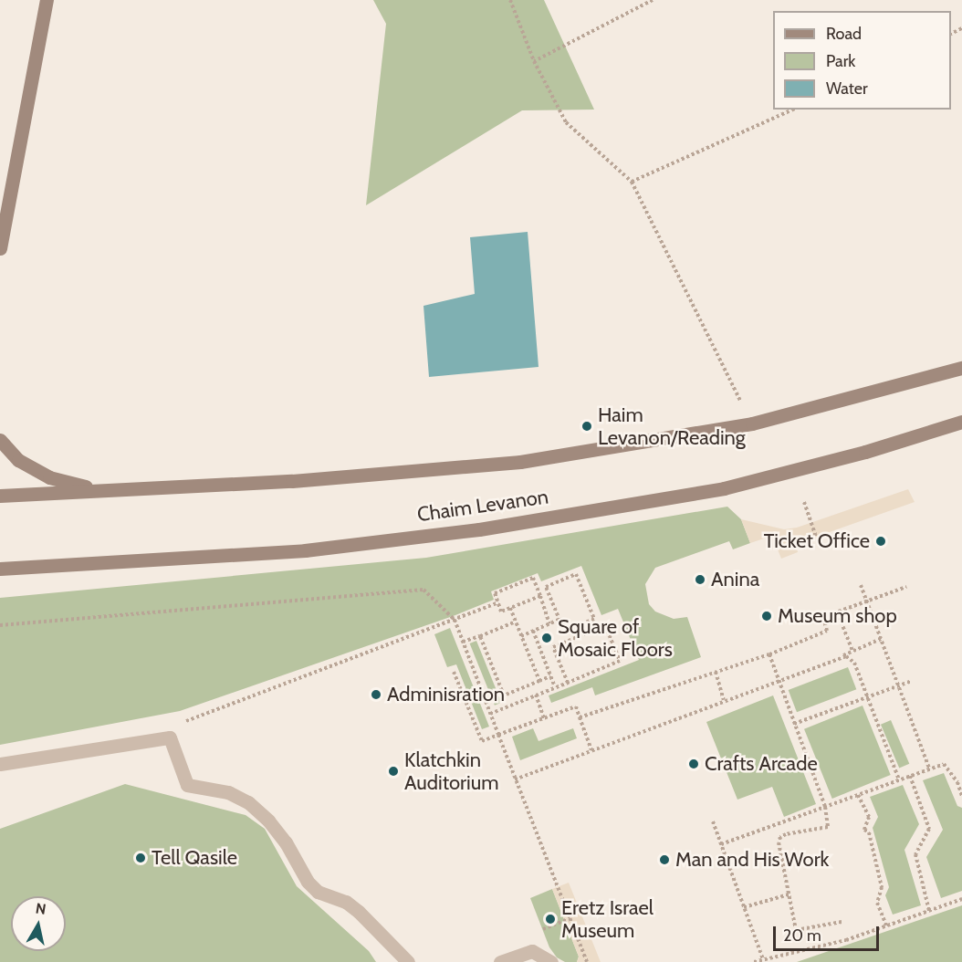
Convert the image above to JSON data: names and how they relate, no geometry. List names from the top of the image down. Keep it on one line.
{"streets":{"main road":["Chaim Levanon"]},"places":["Haim Levanon/Reading","Ticket Office","Anina","Museum shop","Square of Mosaic Floors","Adminisration","Crafts Arcade","Klatchkin Auditorium","Tell Qasile","Man and His Work","Eretz Israel Museum"],"legend":["Road","Park","Water"],"scale_bar":"20 m","north":"top"}
